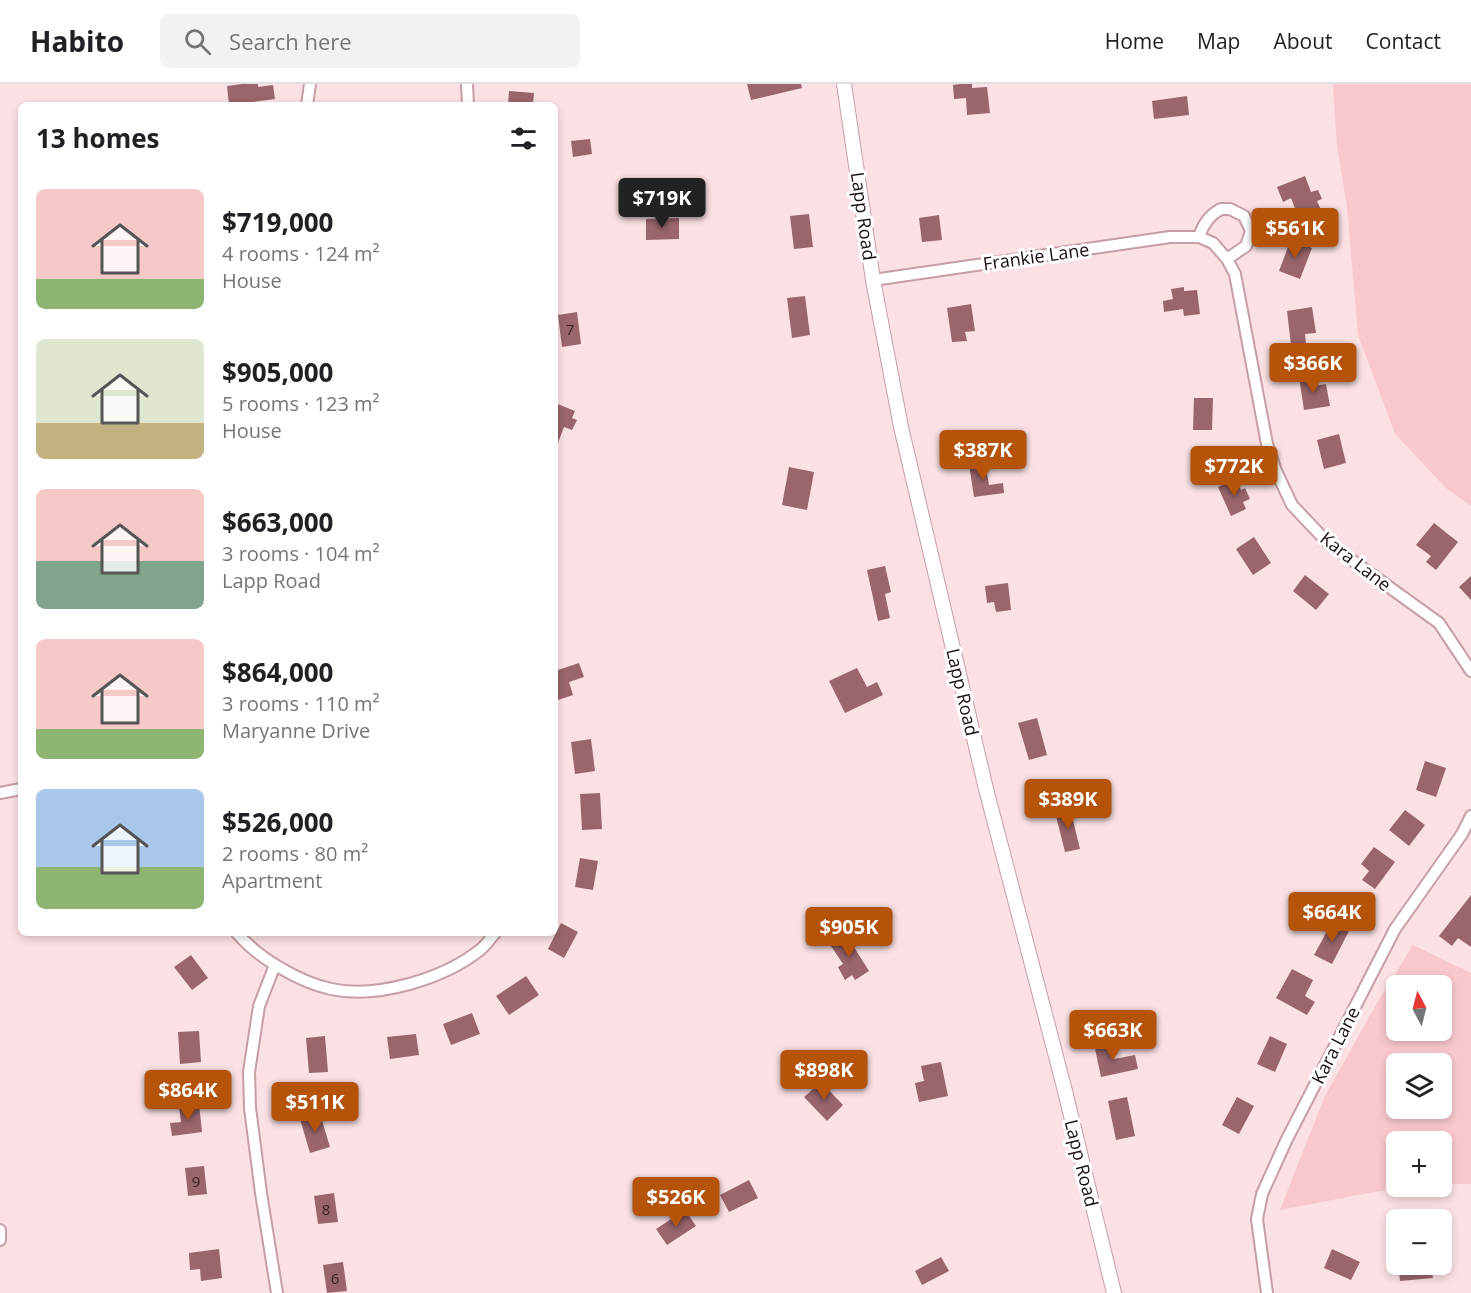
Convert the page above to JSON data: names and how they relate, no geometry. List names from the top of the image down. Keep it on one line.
{"streets":{"street":["Lapp Road","Frankie Lane","Kara Lane"]},"crossings":[["Lapp Road","Frankie Lane"],["Frankie Lane","Kara Lane"]],"house_numbers":["7","9","8","6"],"north":"top","page":{"header":"Habito","search":"Search here","nav":["Home","Map","About","Contact"],"heading":"13 homes","list":[{"name":"$719,000","note":"4 rooms · 124 m² · House"},{"name":"$905,000","note":"5 rooms · 123 m² · House"},{"name":"$663,000","note":"3 rooms · 104 m² · Lapp Road"},{"name":"$864,000","note":"3 rooms · 110 m² · Maryanne Drive"},{"name":"$526,000","note":"2 rooms · 80 m² · Apartment"}],"price":["$719K","$561K","$366K","$387K","$772K","$389K","$664K","$905K","$663K","$898K","$864K","$511K","$526K"],"map_buttons":["+","−"]}}
